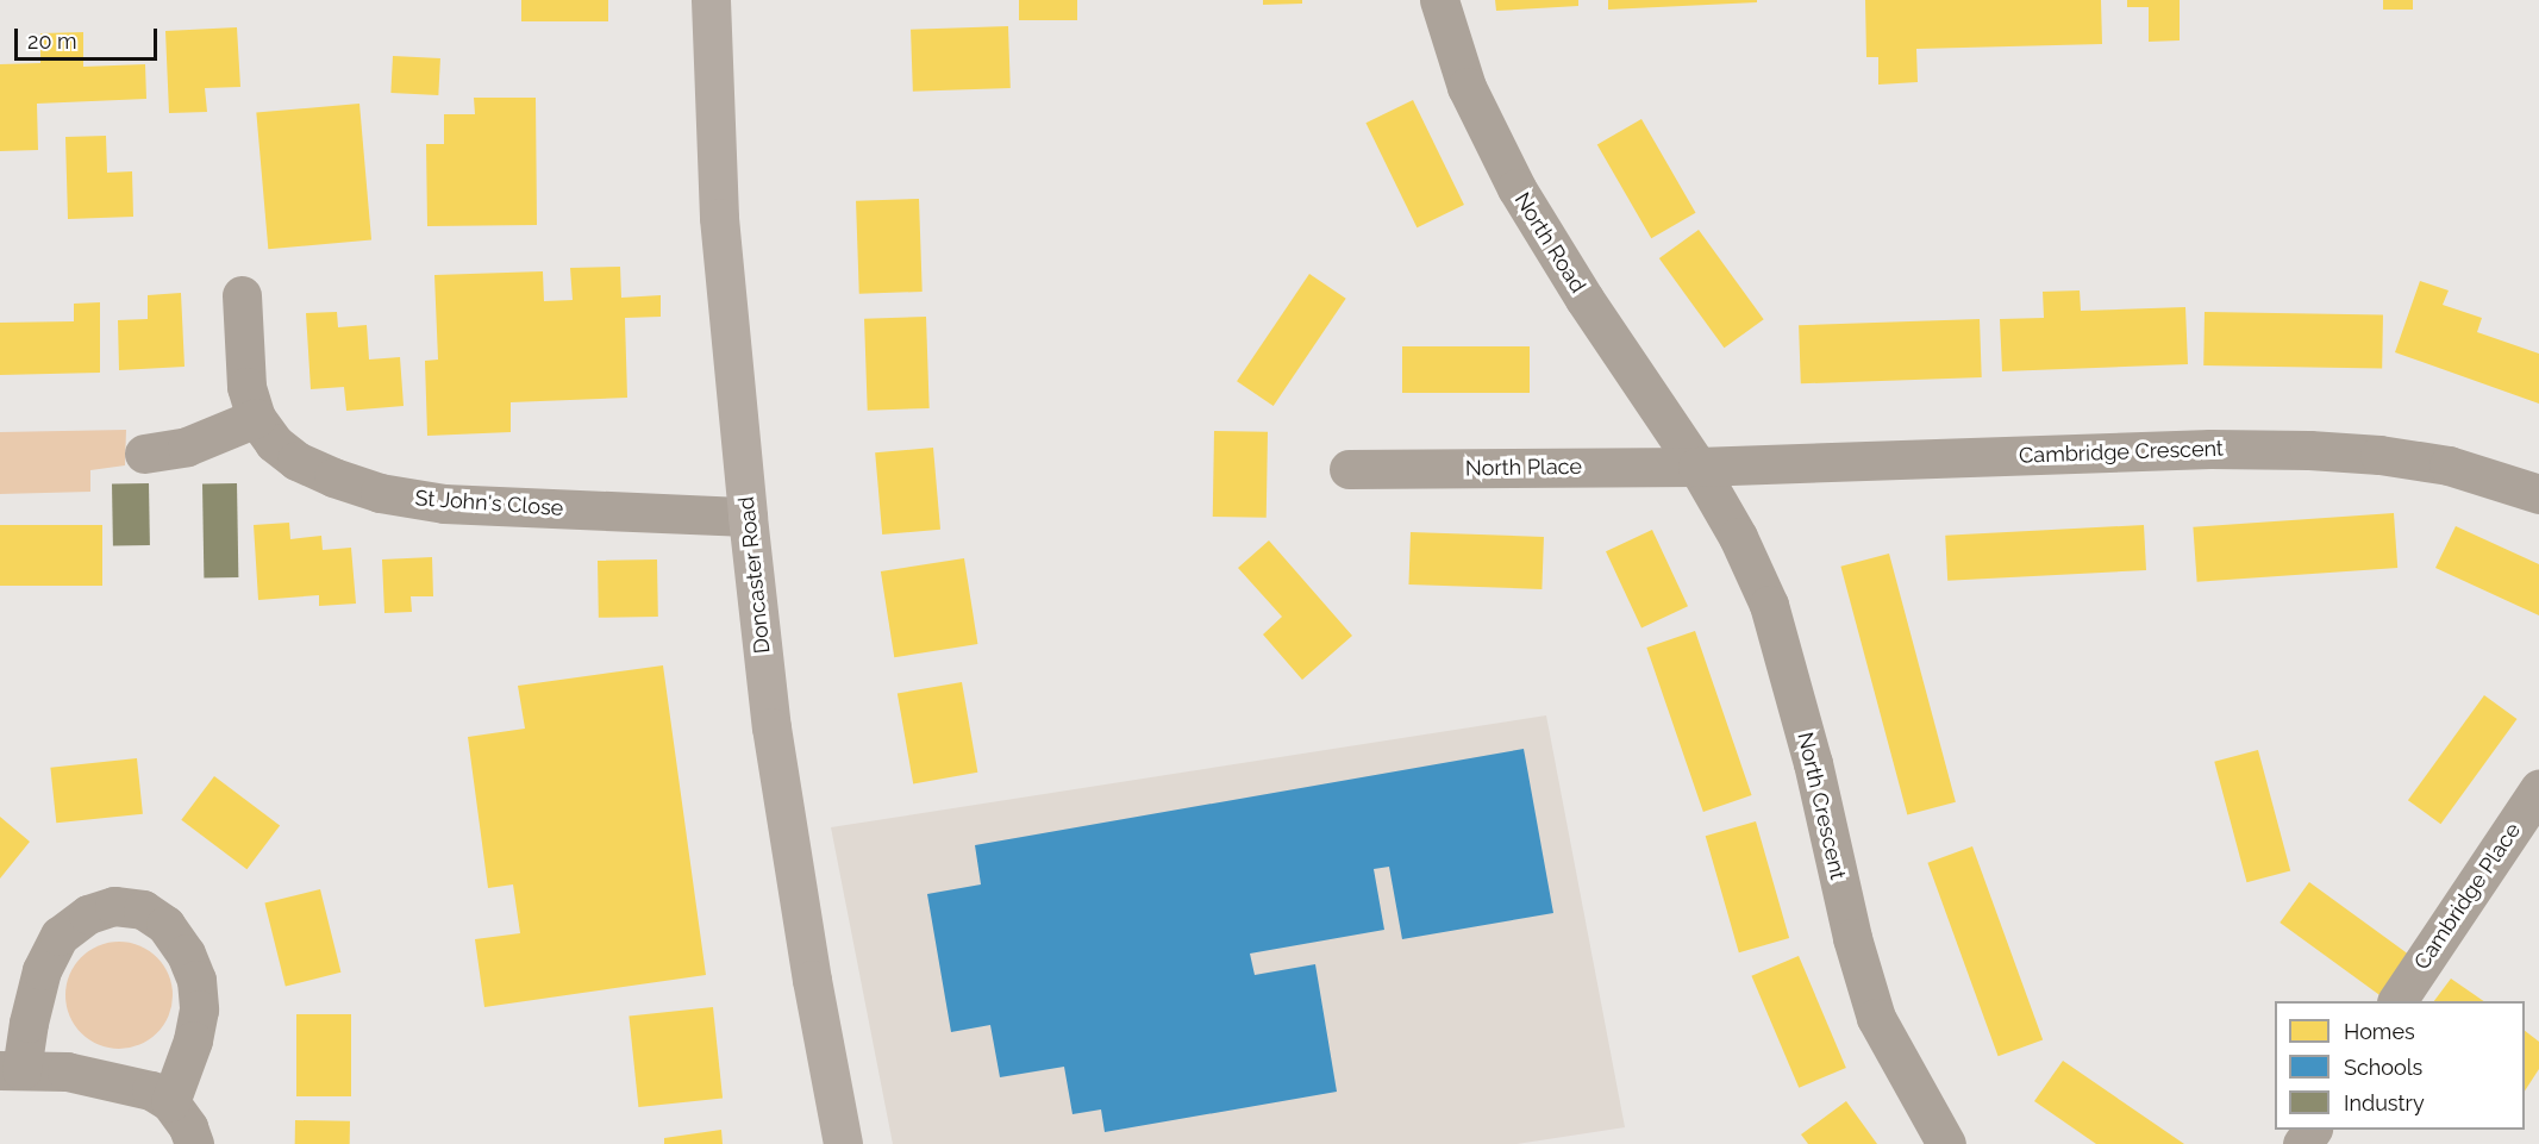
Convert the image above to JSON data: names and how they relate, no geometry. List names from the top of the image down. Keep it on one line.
{"streets":{"street":["North Road","Cambridge Crescent","North Place","St John's Close","Doncaster Road","North Crescent","Cambridge Place"]},"crossings":[["North Road","Cambridge Crescent"],["North Road","North Place"],["North Road","North Crescent"],["Cambridge Crescent","North Place"],["Cambridge Crescent","North Crescent"],["North Place","North Crescent"],["St John's Close","Doncaster Road"]],"legend":["Homes","Schools","Industry"],"scale_bar":"20 m"}
